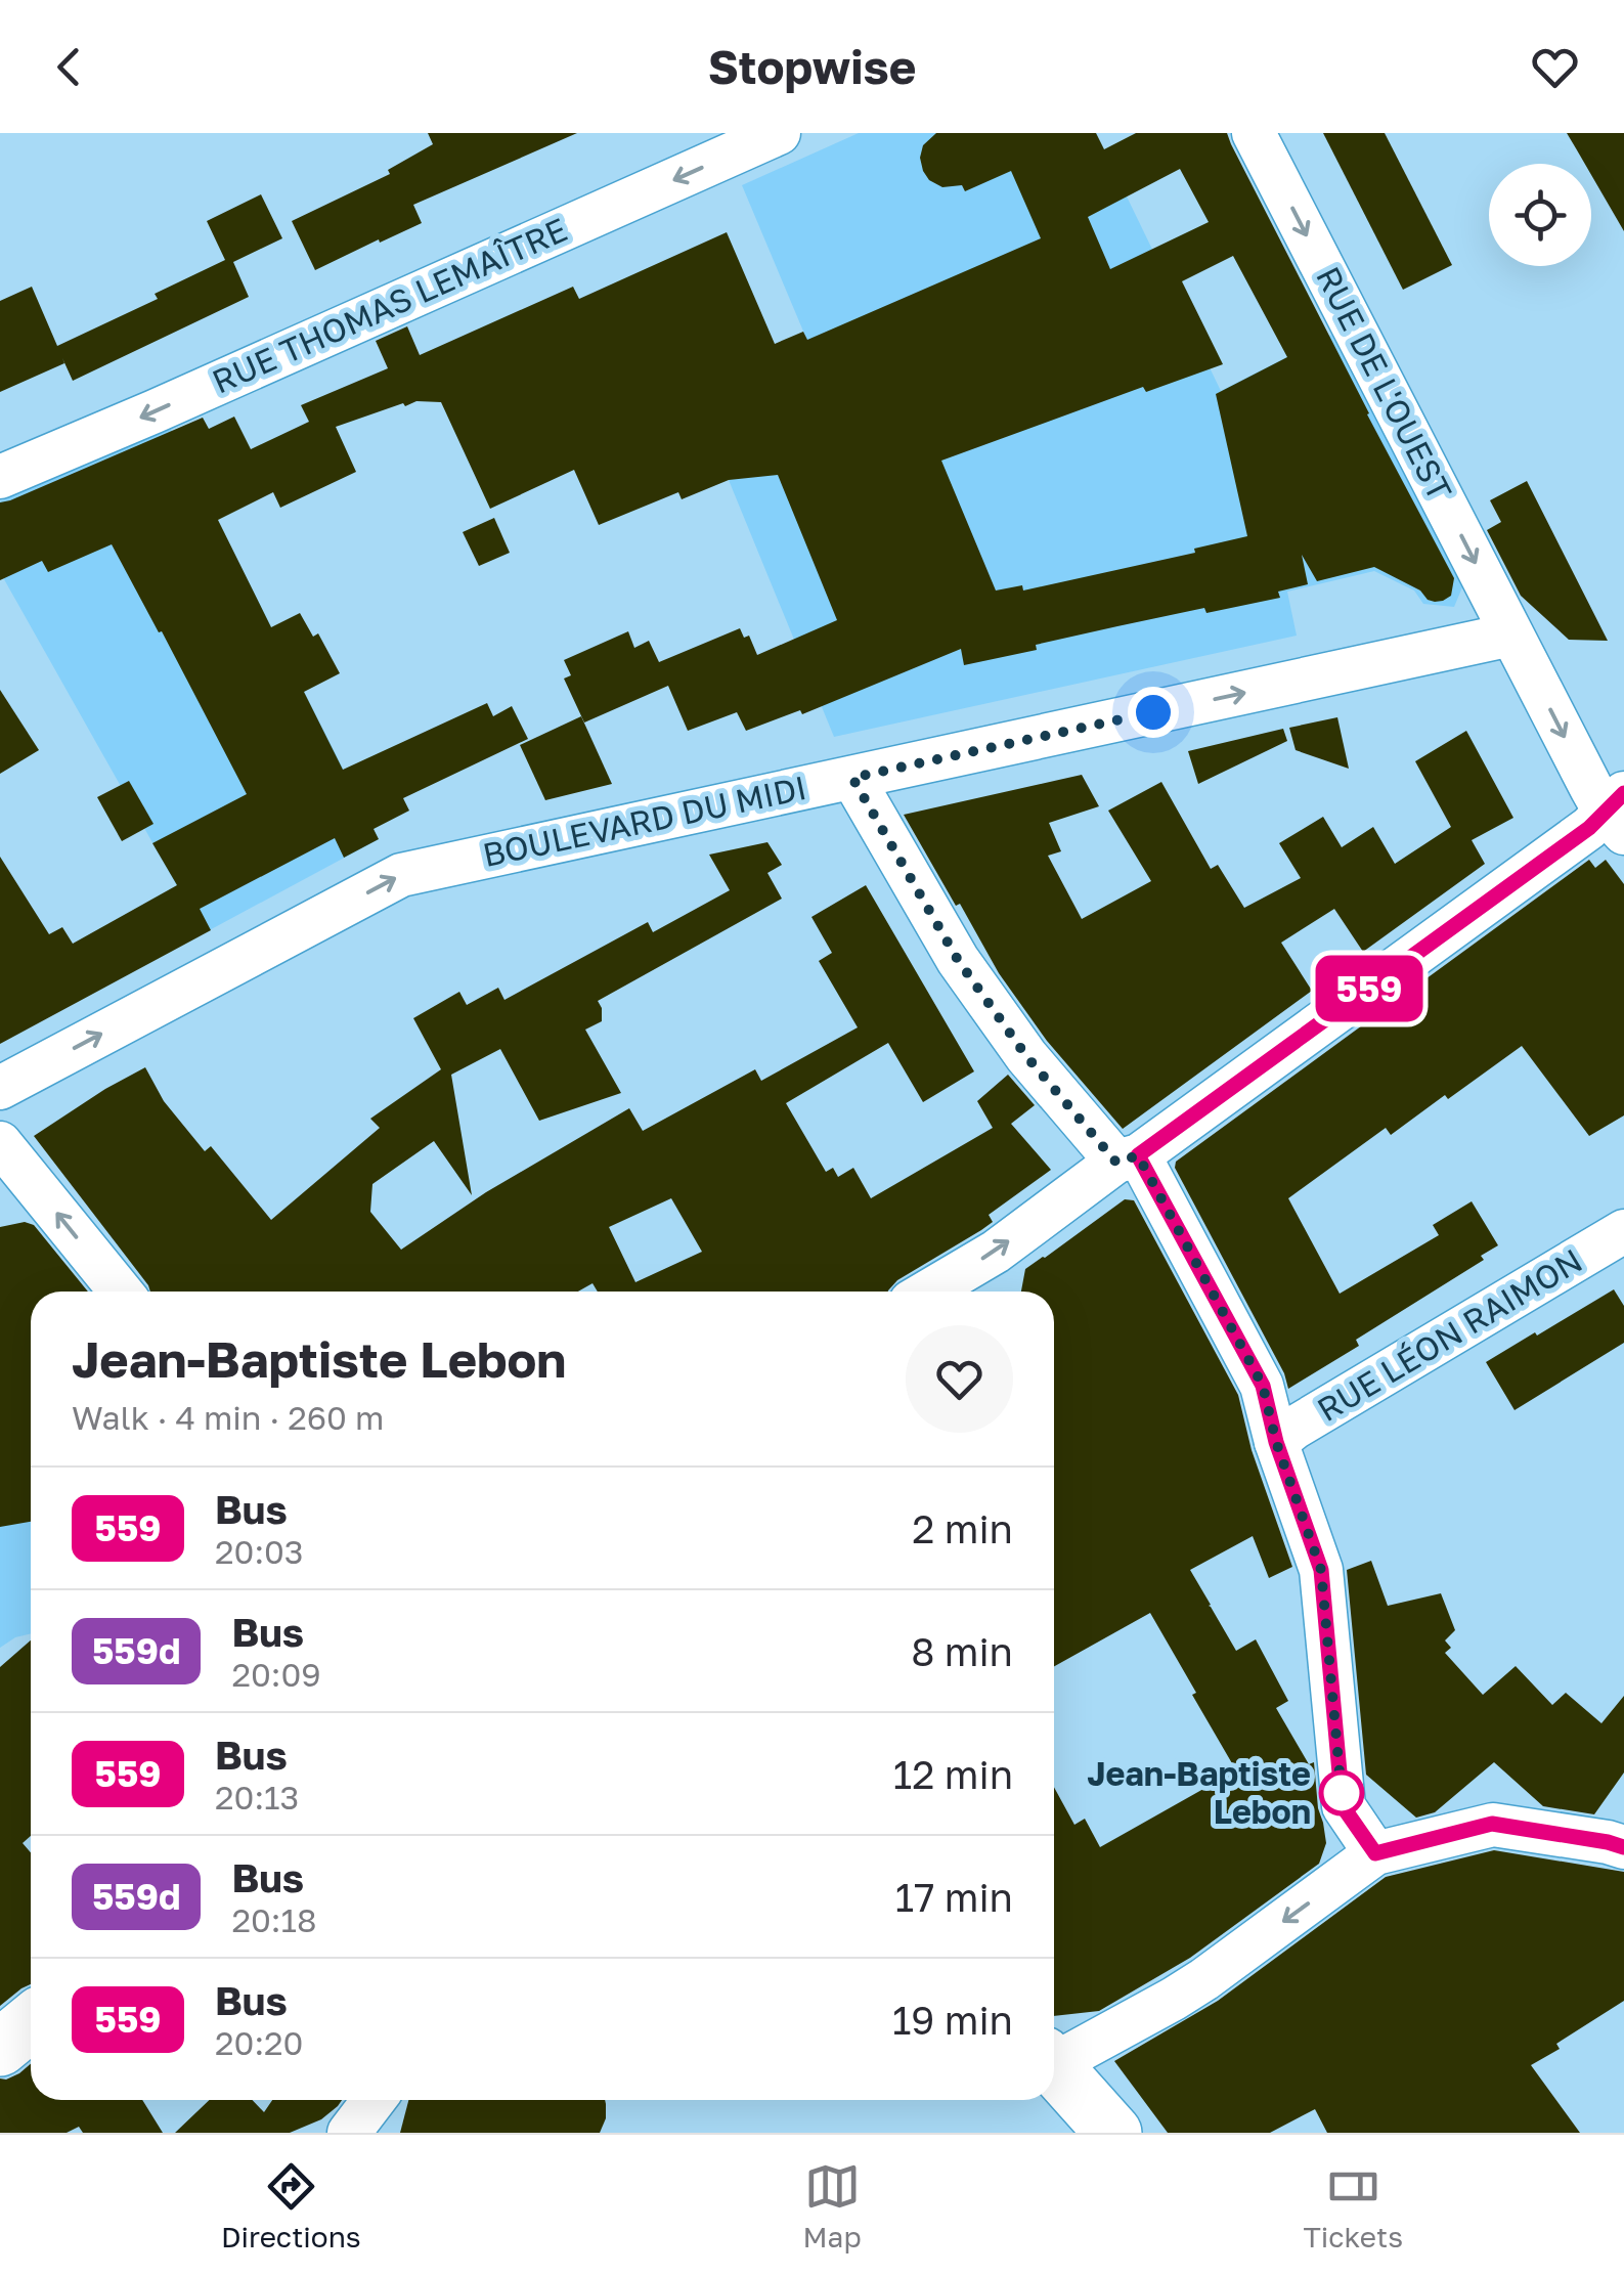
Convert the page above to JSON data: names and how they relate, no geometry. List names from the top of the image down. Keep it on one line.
{"streets":{"street":["RUE THOMAS LEMAÎTRE","RUE DE L'OUEST","BOULEVARD DU MIDI","RUE LÉON RAIMON"]},"crossings":[["RUE DE L'OUEST","BOULEVARD DU MIDI"]],"one_way":["RUE THOMAS LEMAÎTRE","RUE DE L'OUEST","BOULEVARD DU MIDI"],"places":["Jean-Baptiste Lebon"],"lines":["bus line 559"],"page":{"header":"Stopwise","on_map":"559","heading":["Jean-Baptiste Lebon","Walk · 4 min · 260 m"],"list":[{"mark":"559","name":"Bus","note":"20:03","value":"2 min"},{"mark":"559d","name":"Bus","note":"20:09","value":"8 min"},{"mark":"559","name":"Bus","note":"20:13","value":"12 min"},{"mark":"559d","name":"Bus","note":"20:18","value":"17 min"},{"mark":"559","name":"Bus","note":"20:20","value":"19 min"}],"tabs":["Directions","Map","Tickets"]}}
